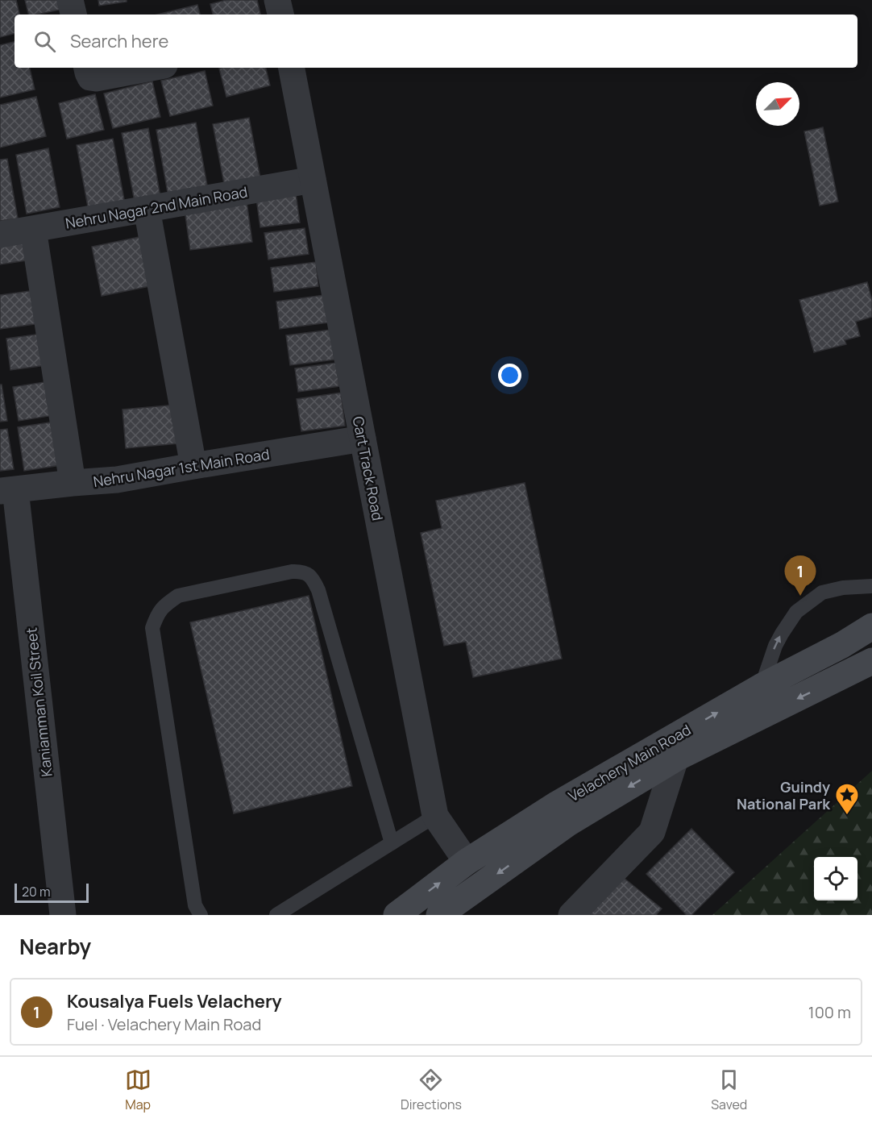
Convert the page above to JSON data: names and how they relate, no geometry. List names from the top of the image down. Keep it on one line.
{"streets":{"main road":["Velachery Main Road"],"street":["Nehru Nagar 2nd Main Road","Nehru Nagar 1st Main Road","Cart Track Road","Kaniamman Koil Street"]},"crossings":[["Nehru Nagar 2nd Main Road","Cart Track Road"],["Nehru Nagar 1st Main Road","Cart Track Road"],["Nehru Nagar 1st Main Road","Kaniamman Koil Street"],["Cart Track Road","Velachery Main Road"]],"places":{"place":["Guindy National Park"]},"scale_bar":"20 m","north":"top right","page":{"search":"Search here","pins":"1","scale":"20 m","heading":"Nearby","list":[{"mark":"1","name":"Kousalya Fuels Velachery","note":"Fuel · Velachery Main Road","value":"100 m"}],"nav":["Map","Directions","Saved"]}}
